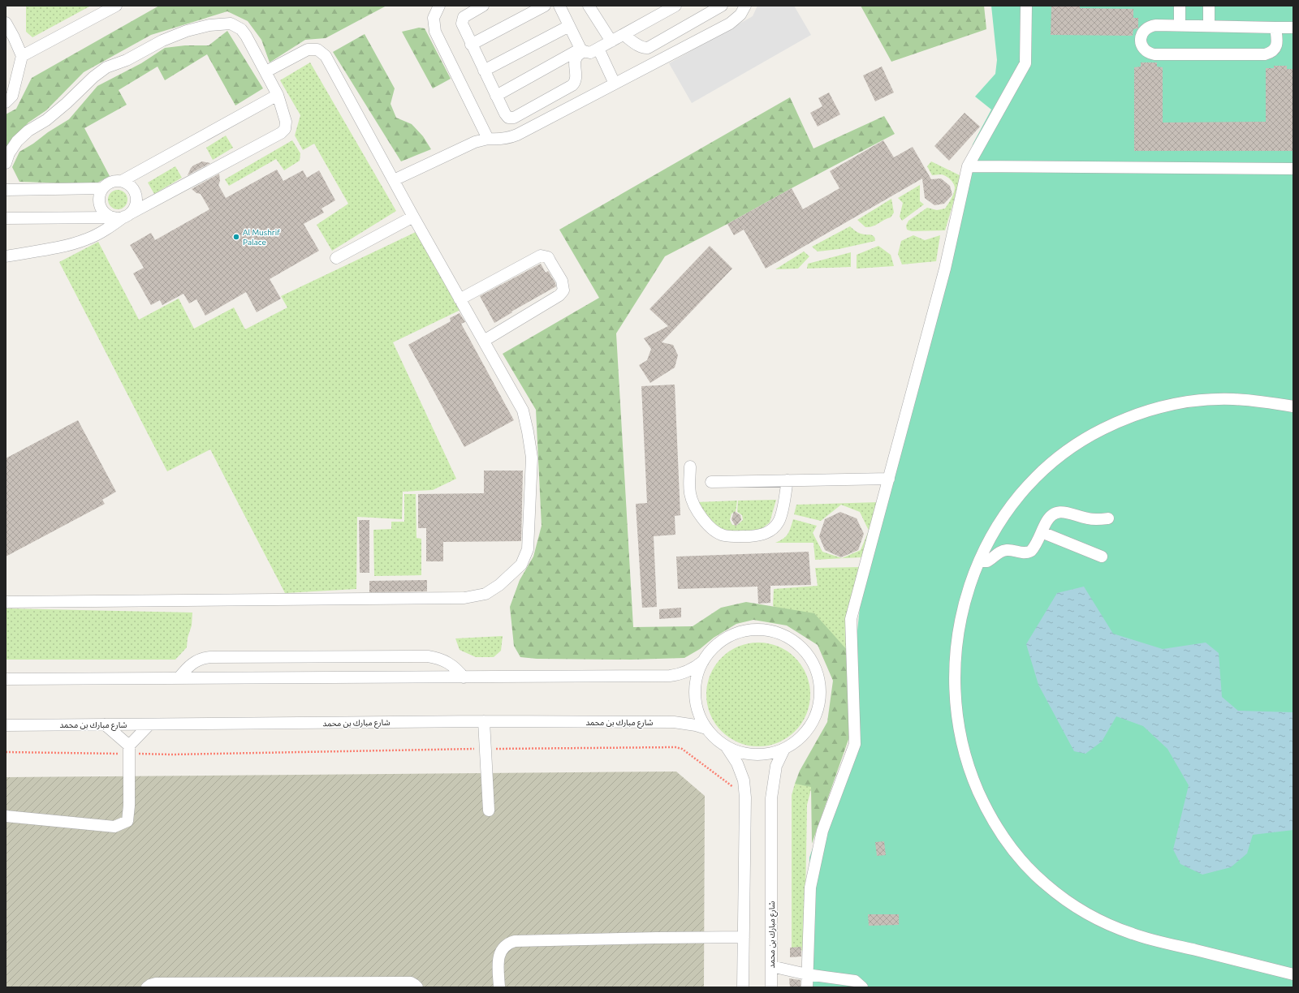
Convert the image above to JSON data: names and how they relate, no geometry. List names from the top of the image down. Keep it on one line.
{"streets":{"street":["شارع مبارك بن محمد"]},"places":["Al Mushrif Palace"]}
